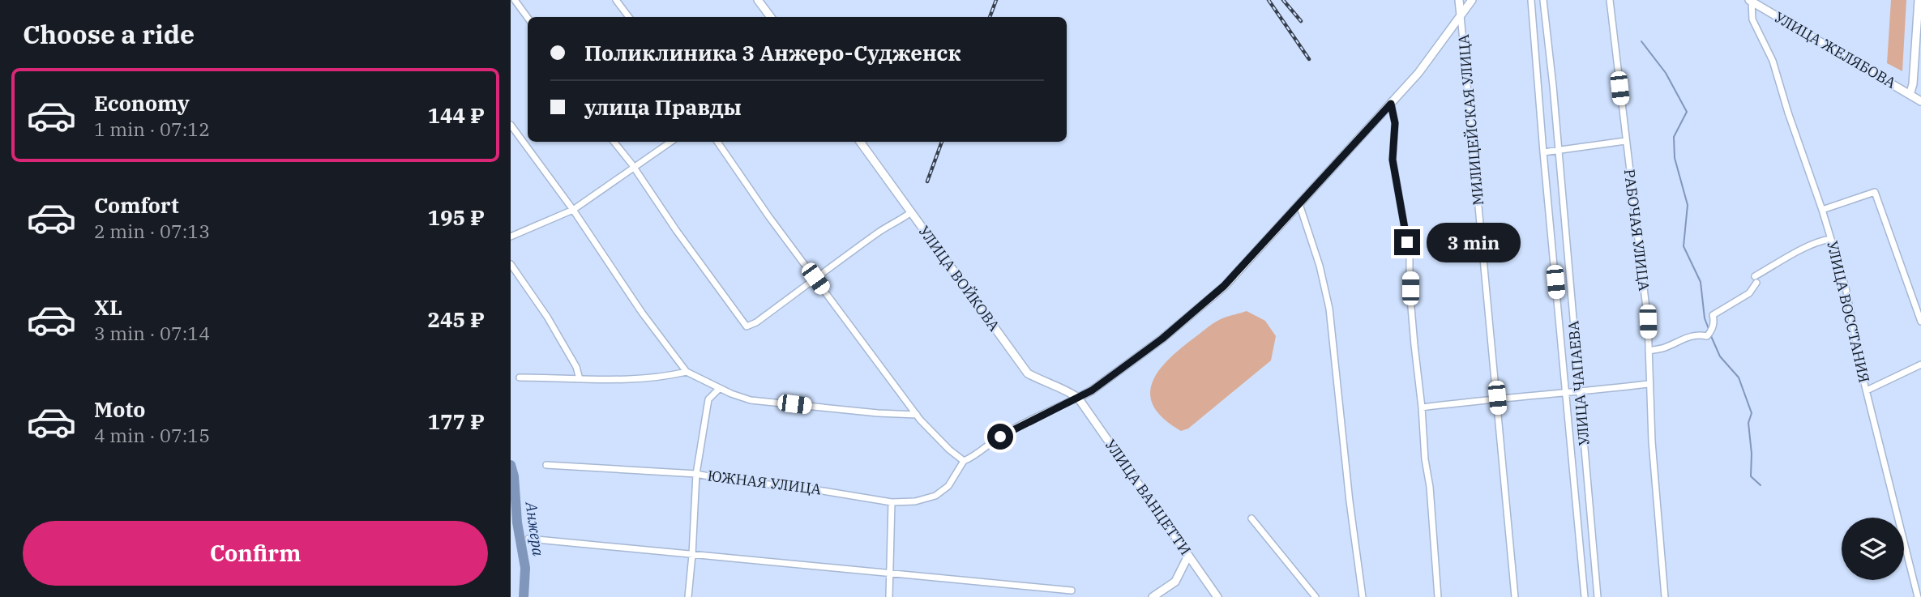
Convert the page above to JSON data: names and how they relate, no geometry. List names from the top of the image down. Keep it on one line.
{"streets":{"street":["УЛИЦА ЖЕЛЯБОВА","МИЛИЦЕЙСКАЯ УЛИЦА","РАБОЧАЯ УЛИЦА","УЛИЦА ВОЙКОВА","УЛИЦА ВОССТАНИЯ","УЛИЦА ЧАПАЕВА","ЮЖНАЯ УЛИЦА","УЛИЦА ВАНЦЕТТИ"]},"crossings":[["УЛИЦА ЖЕЛЯБОВА","УЛИЦА ВОССТАНИЯ"],["УЛИЦА ВОЙКОВА","УЛИЦА ВАНЦЕТТИ"]],"water":["Анжера"],"page":{"heading":"Choose a ride","banner":["Поликлиника 3 Анжеро-Судженск","улица Правды"],"list":[{"name":"Economy","note":"1 min · 07:12","value":"144 ₽"},{"name":"Comfort","note":"2 min · 07:13","value":"195 ₽"},{"name":"XL","note":"3 min · 07:14","value":"245 ₽"},{"name":"Moto","note":"4 min · 07:15","value":"177 ₽"}],"bubble":"3 min","buttons":"Confirm"}}
